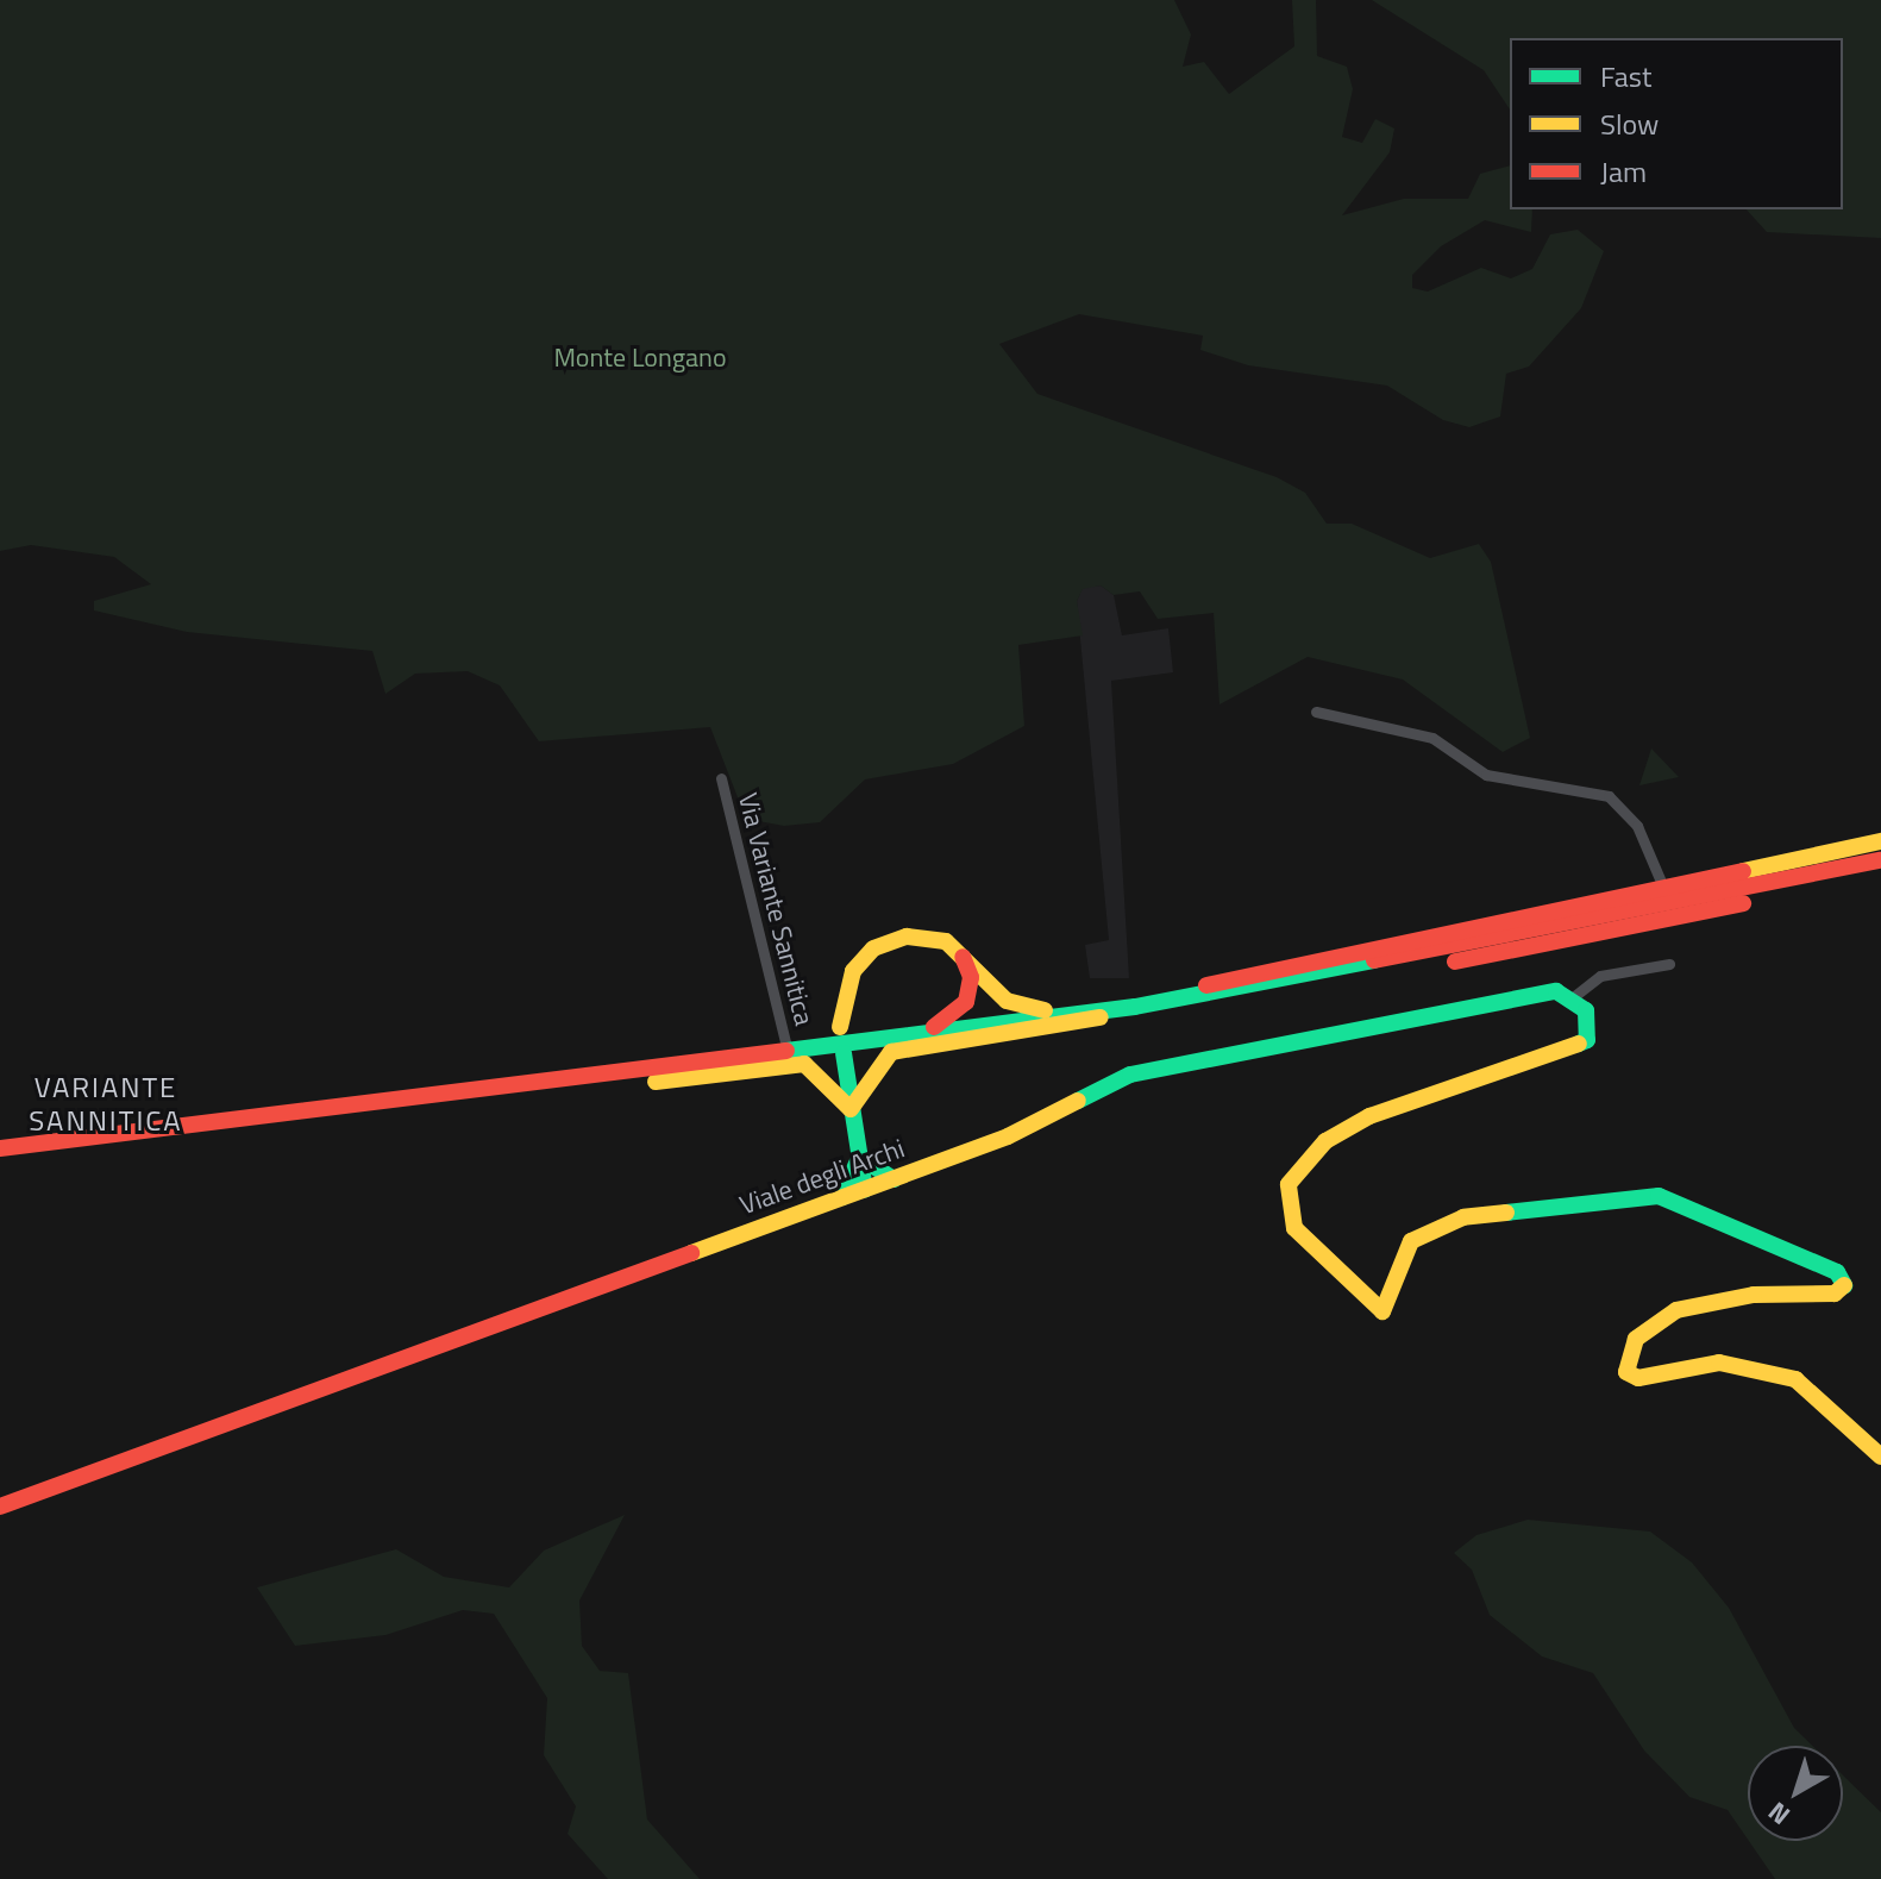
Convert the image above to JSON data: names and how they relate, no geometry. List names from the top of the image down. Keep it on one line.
{"streets":{"main road":["Viale degli Archi"],"street":["Via Variante Sannitica"]},"districts":["VARIANTE SANNITICA"],"parks":["Monte Longano"],"legend":["Fast","Slow","Jam"],"north":"bottom left"}
